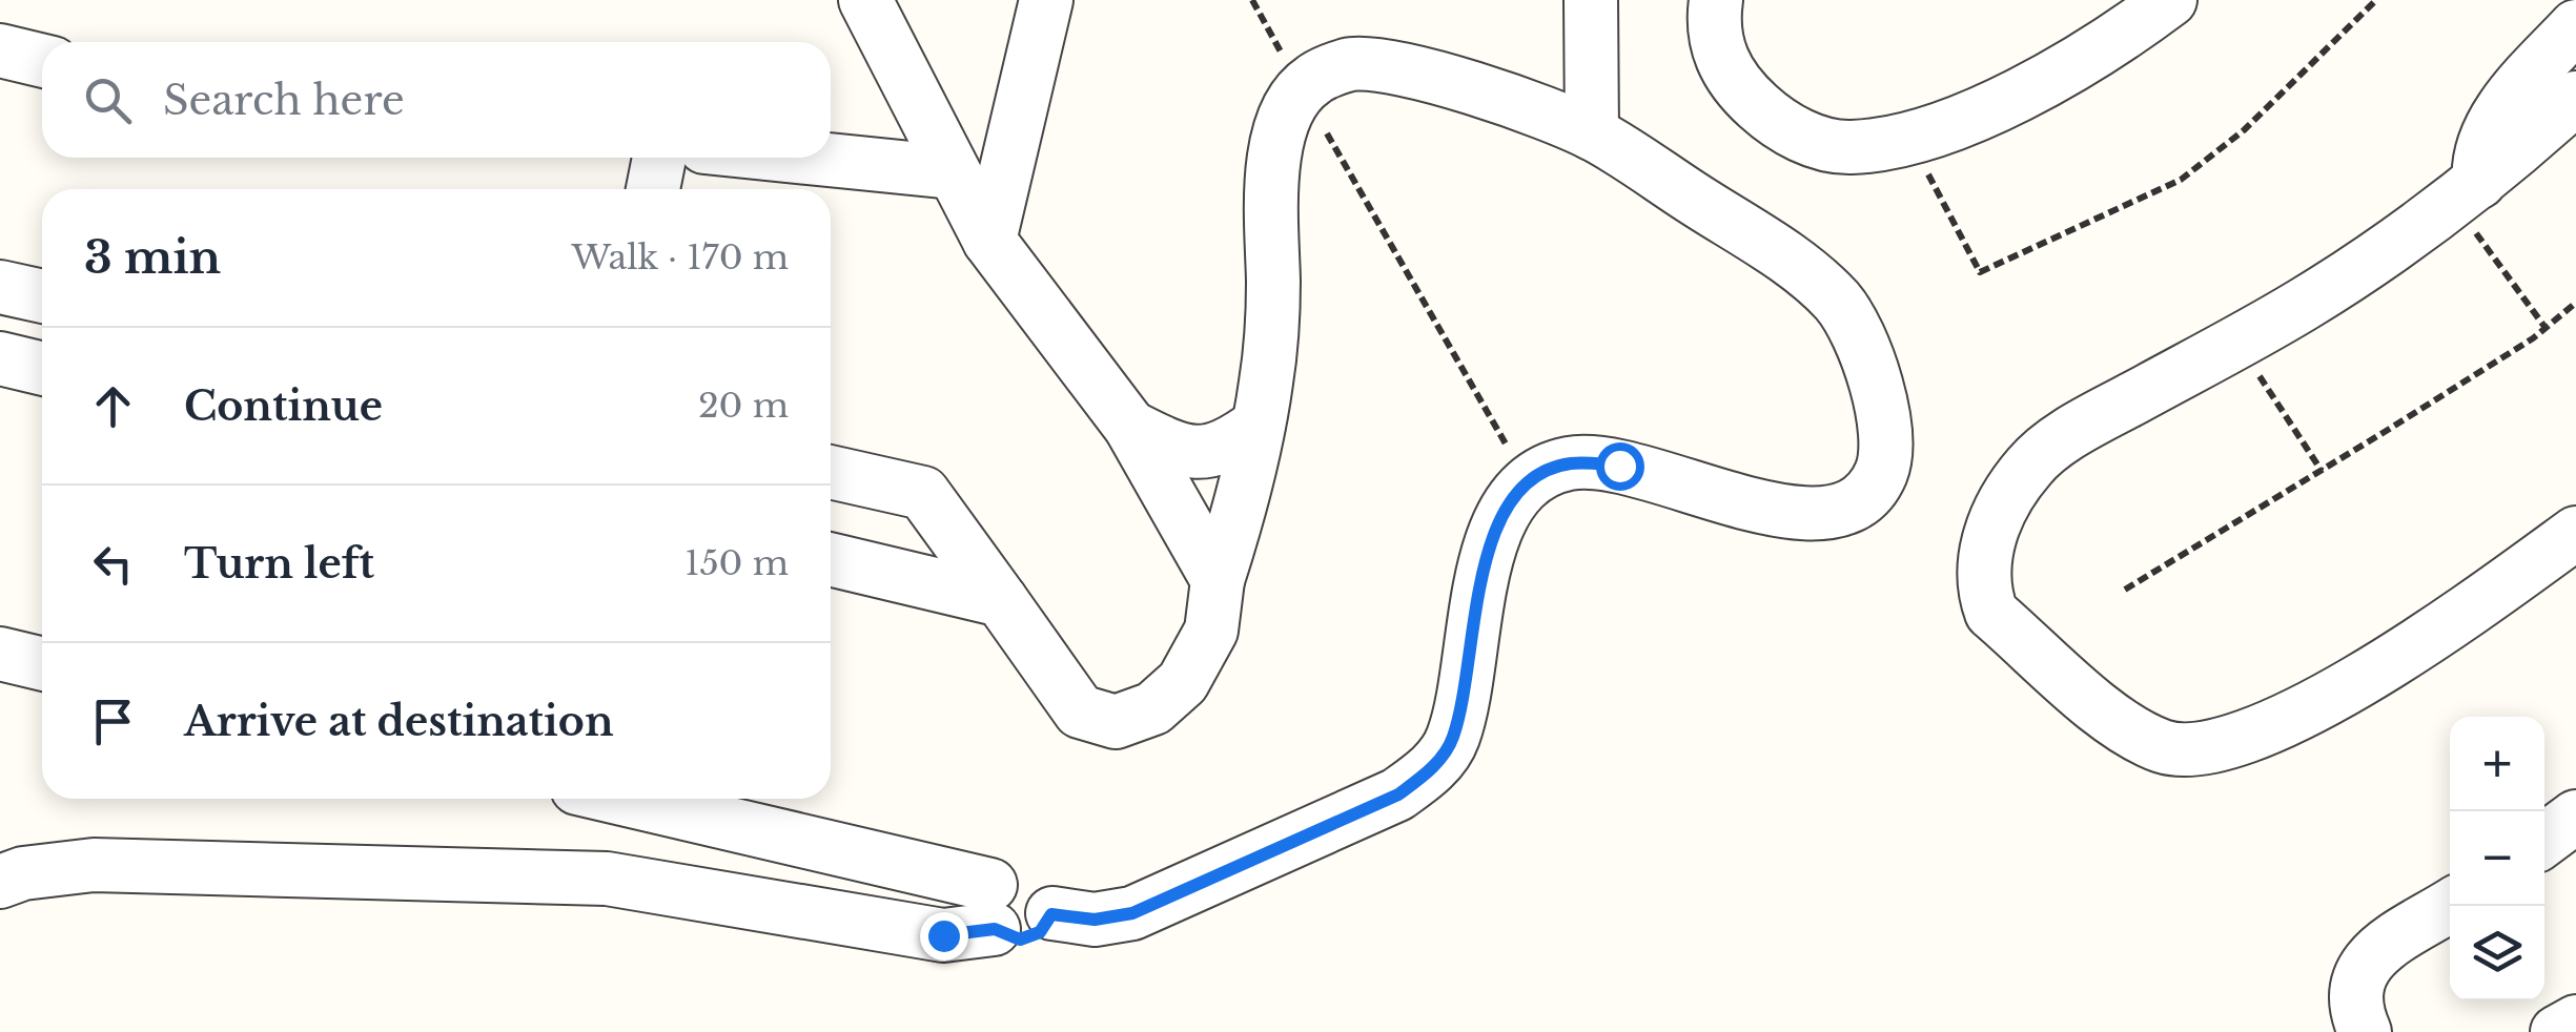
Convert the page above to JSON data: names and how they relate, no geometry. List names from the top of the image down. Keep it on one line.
{"page":{"search":"Search here","heading":["3 min","Walk · 170 m"],"list":[["Continue","20 m"],["Turn left","150 m"],"Arrive at destination"],"map_buttons":["+","−"]}}
